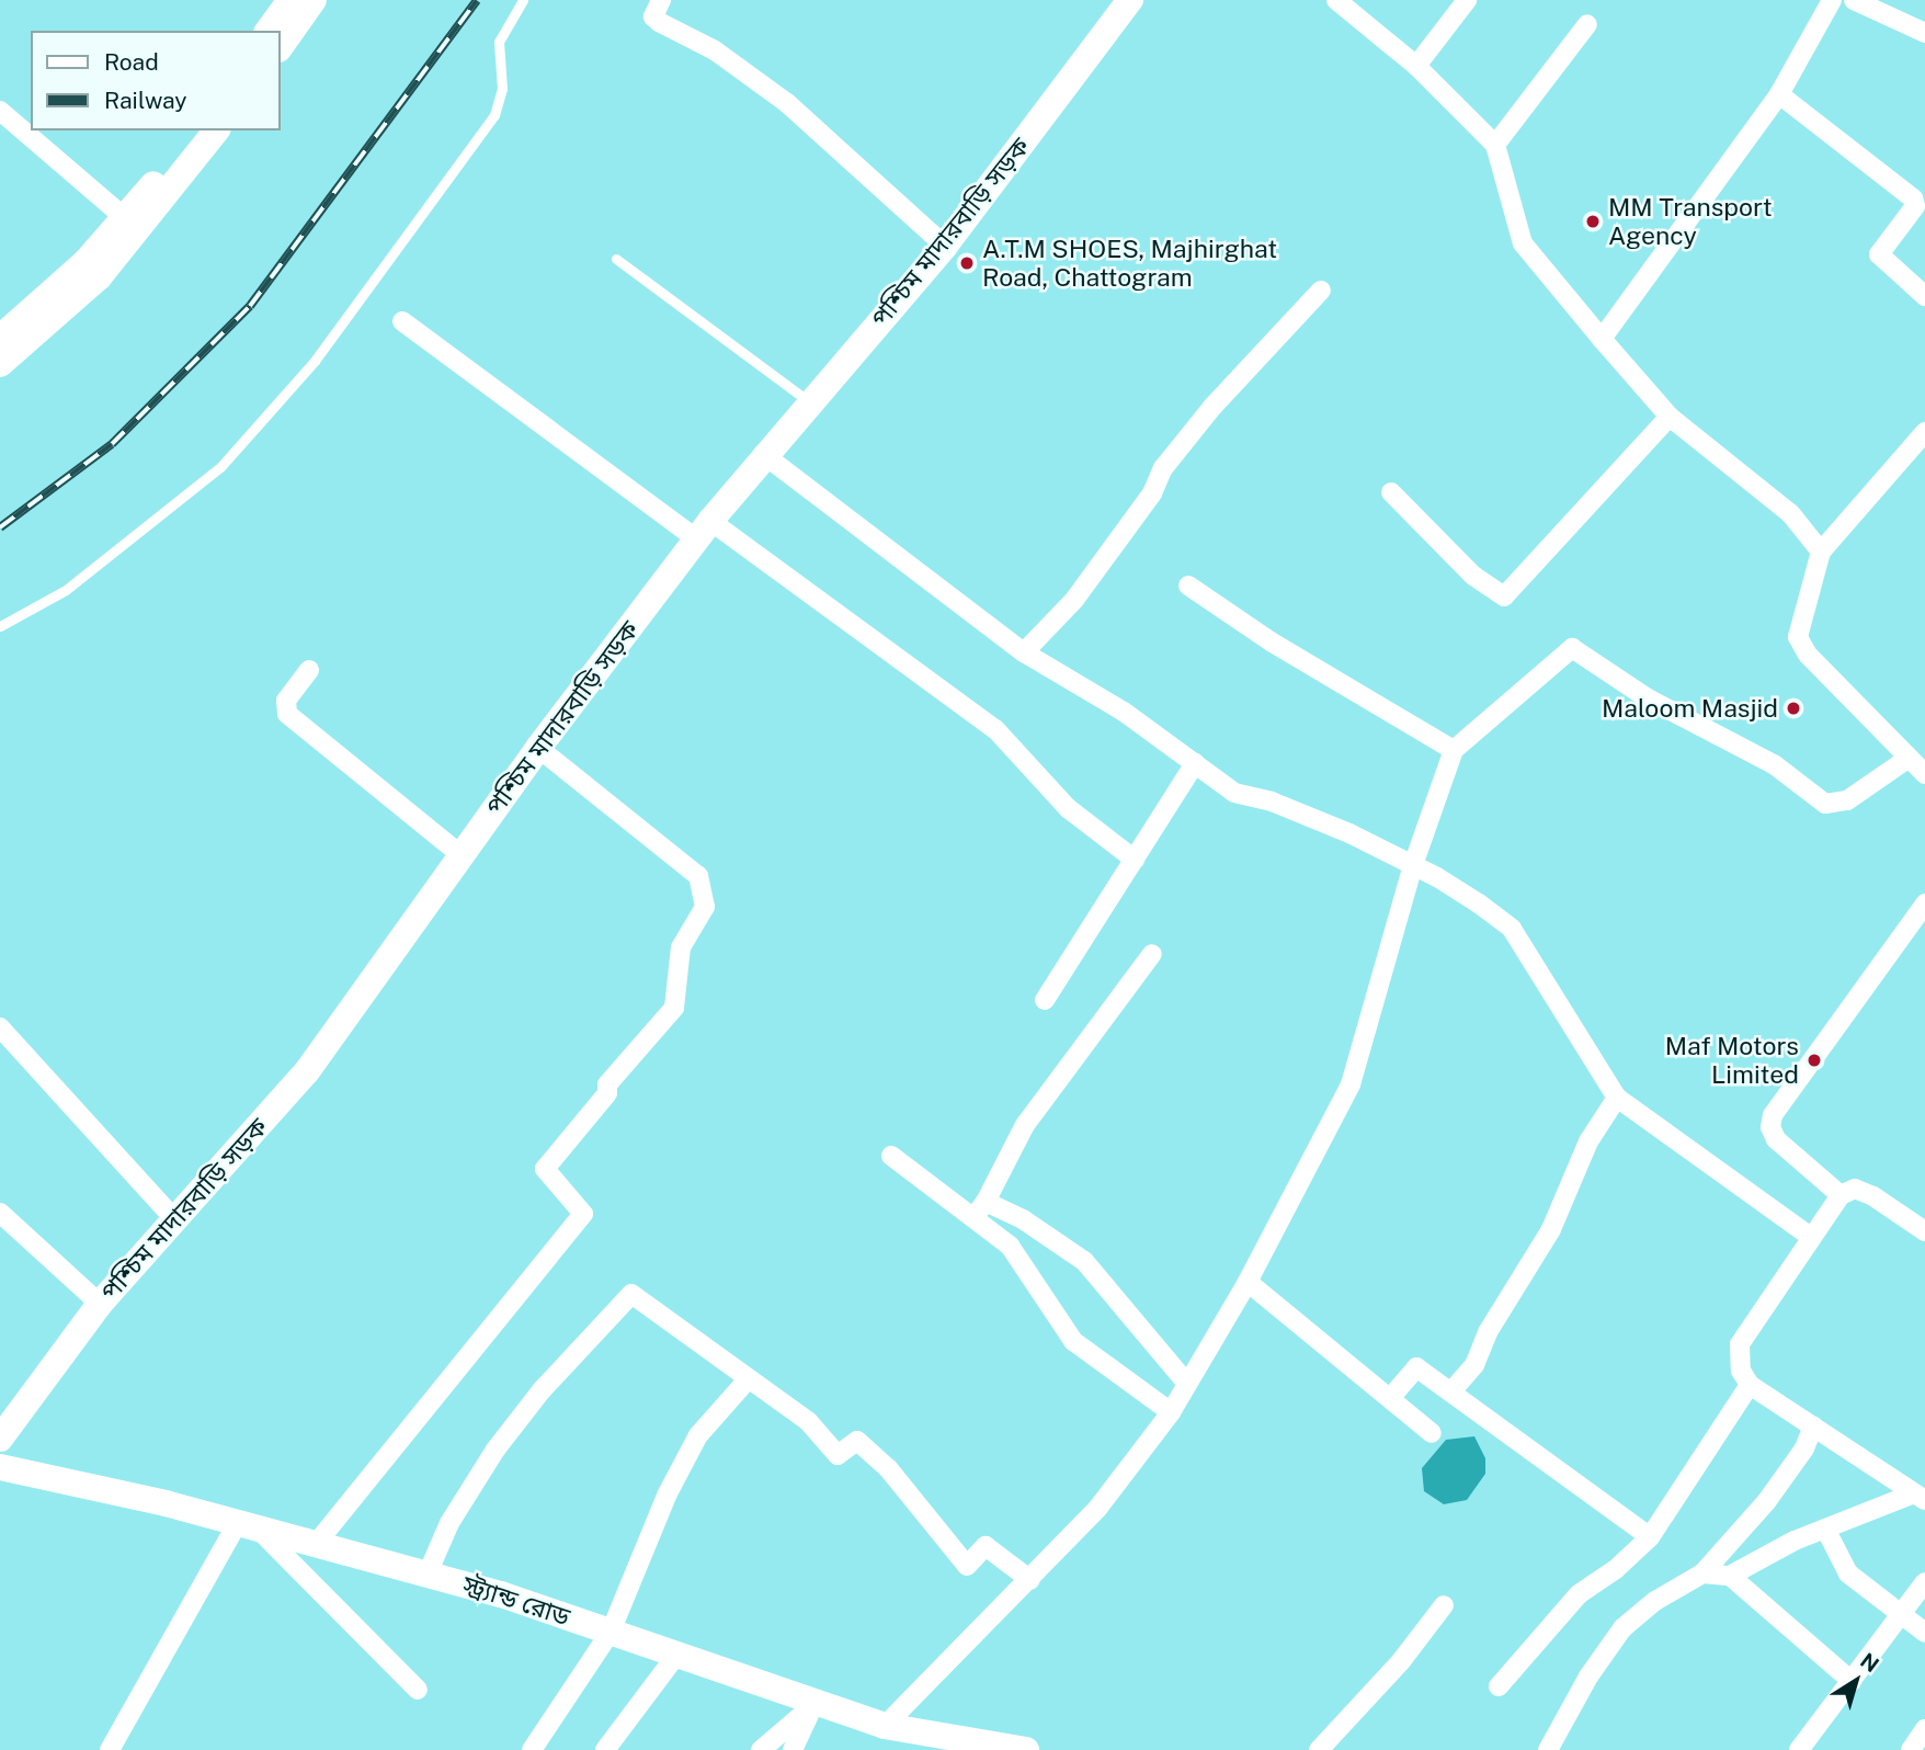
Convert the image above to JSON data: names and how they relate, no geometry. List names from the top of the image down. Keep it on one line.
{"streets":{"street":["পশ্চিম মাদারবাড়ি সড়ক","স্ট্র্যান্ড রোড"]},"places":["MM Transport Agency","A.T.M SHOES, Majhirghat Road, Chattogram","Maloom Masjid","Maf Motors Limited"],"legend":["Road","Railway"],"north":"top right"}
